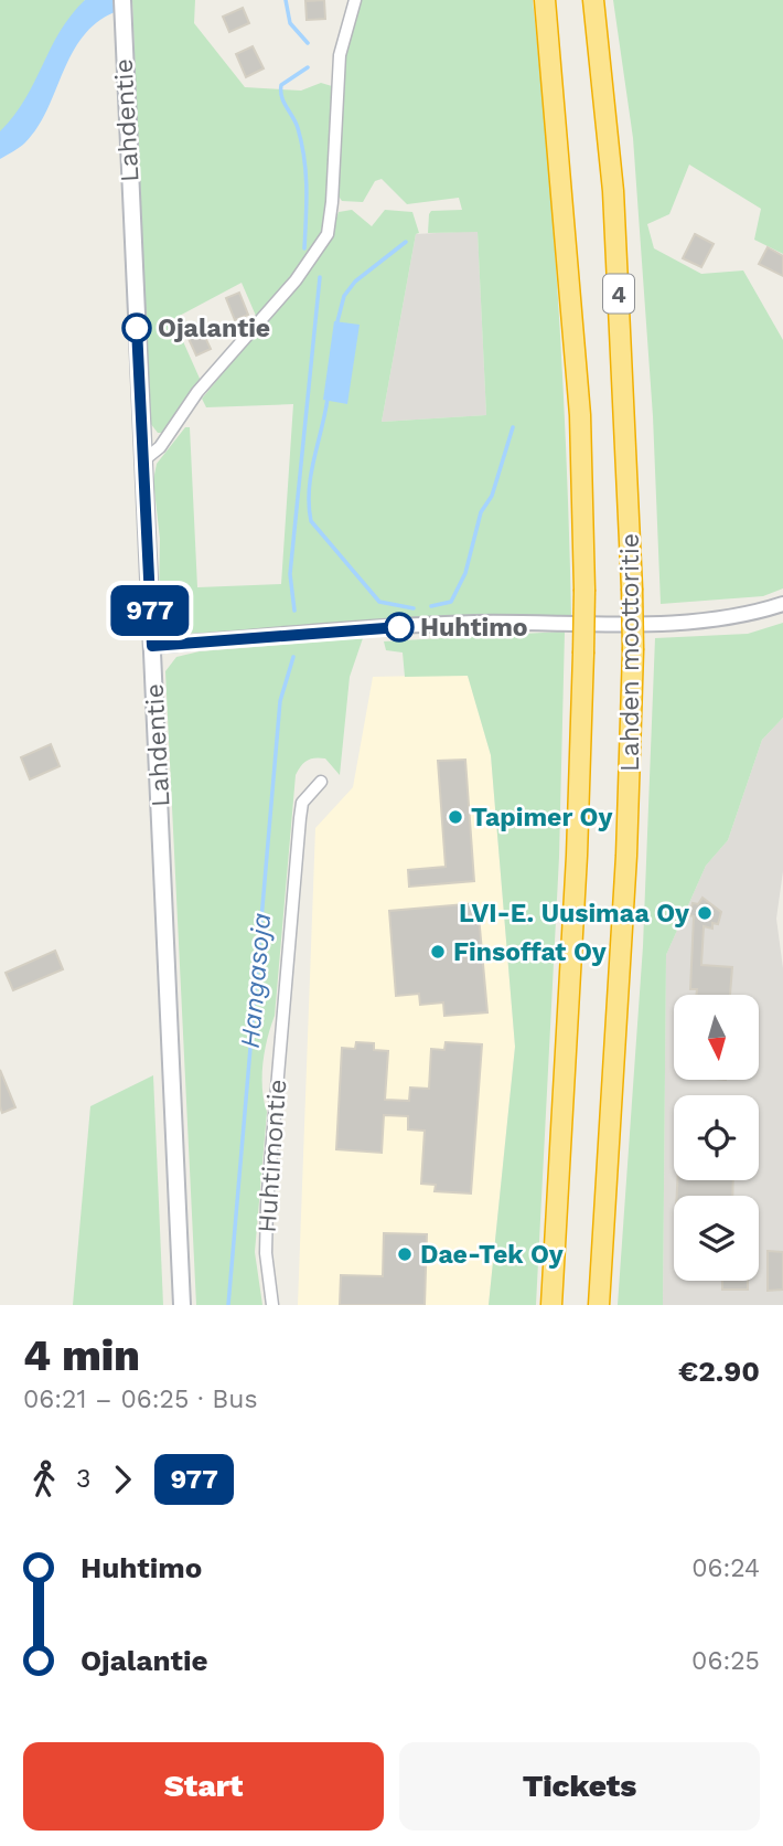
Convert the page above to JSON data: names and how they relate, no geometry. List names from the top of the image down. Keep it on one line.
{"streets":{"highway":["4","Lahden moottoritie"],"main road":["Lahdentie"],"street":["Huhtimontie"]},"water":["Hangasoja"],"places":["Ojalantie","Huhtimo","Tapimer Oy","LVI-E. Uusimaa Oy","Finsoffat Oy","Dae-Tek Oy"],"lines":["bus line 977"],"north":"bottom","page":{"on_map":"977","heading":["4 min","06:21 – 06:25 · Bus","€2.90"],"legs":["3","977"],"list":[{"name":"Huhtimo","value":"06:24"},{"name":"Ojalantie","value":"06:25"}],"buttons":["Start","Tickets"]}}
